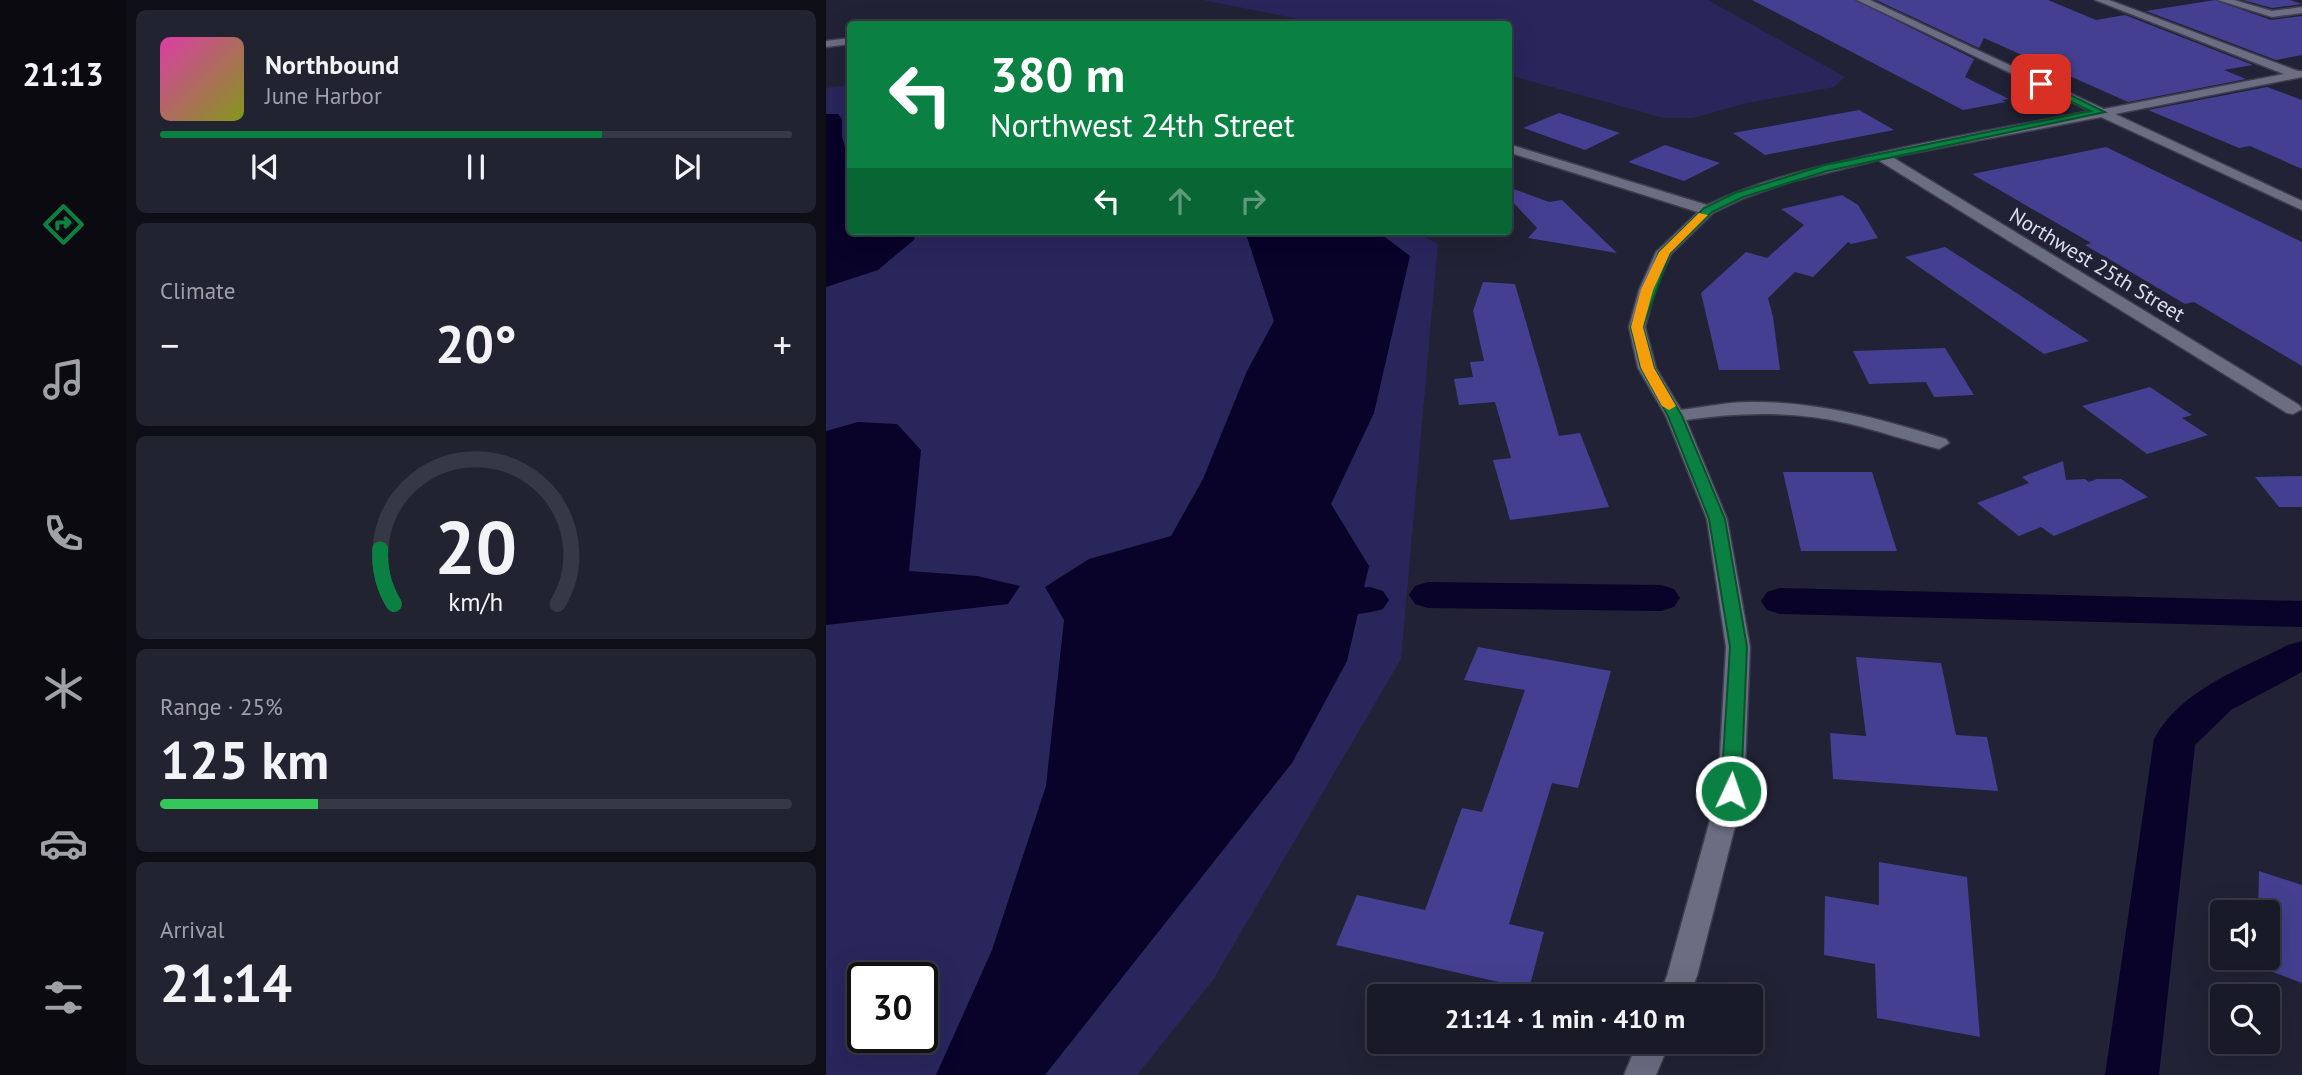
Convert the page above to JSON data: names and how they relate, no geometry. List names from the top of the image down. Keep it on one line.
{"streets":{"street":["Northwest 25th Street"]},"page":{"tabs":"21:13","turn":["380 m","Northwest 24th Street"],"song":["Northbound","June Harbor"],"tile":["Climate",["Range · 25%","125 km"],["Arrival","21:14"]],"heat":["−","20°","+"],"limit":"30","trip":"21:14 · 1 min · 410 m","gauge":["20","km/h"]}}
